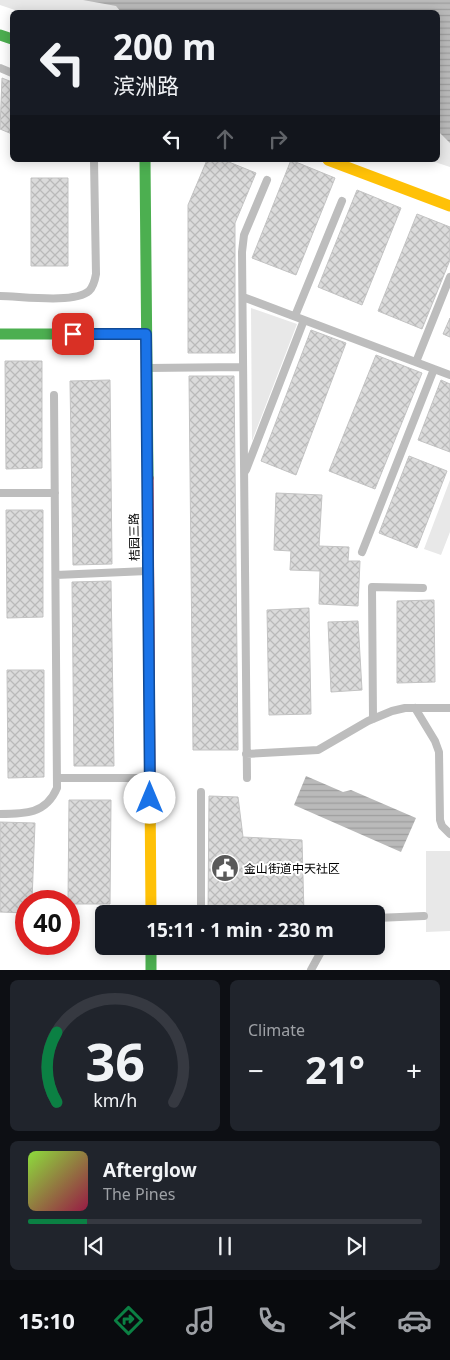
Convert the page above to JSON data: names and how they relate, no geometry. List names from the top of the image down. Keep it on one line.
{"streets":{"street":["桔园三路"]},"places":{"public building":["金山街道中天社区"]},"page":{"turn":["200 m","滨洲路"],"limit":"40","trip":"15:11 · 1 min · 230 m","tile":"Climate","heat":["−","21°","+"],"song":["Afterglow","The Pines"],"tabs":"15:10","gauge":["36","km/h"]}}
